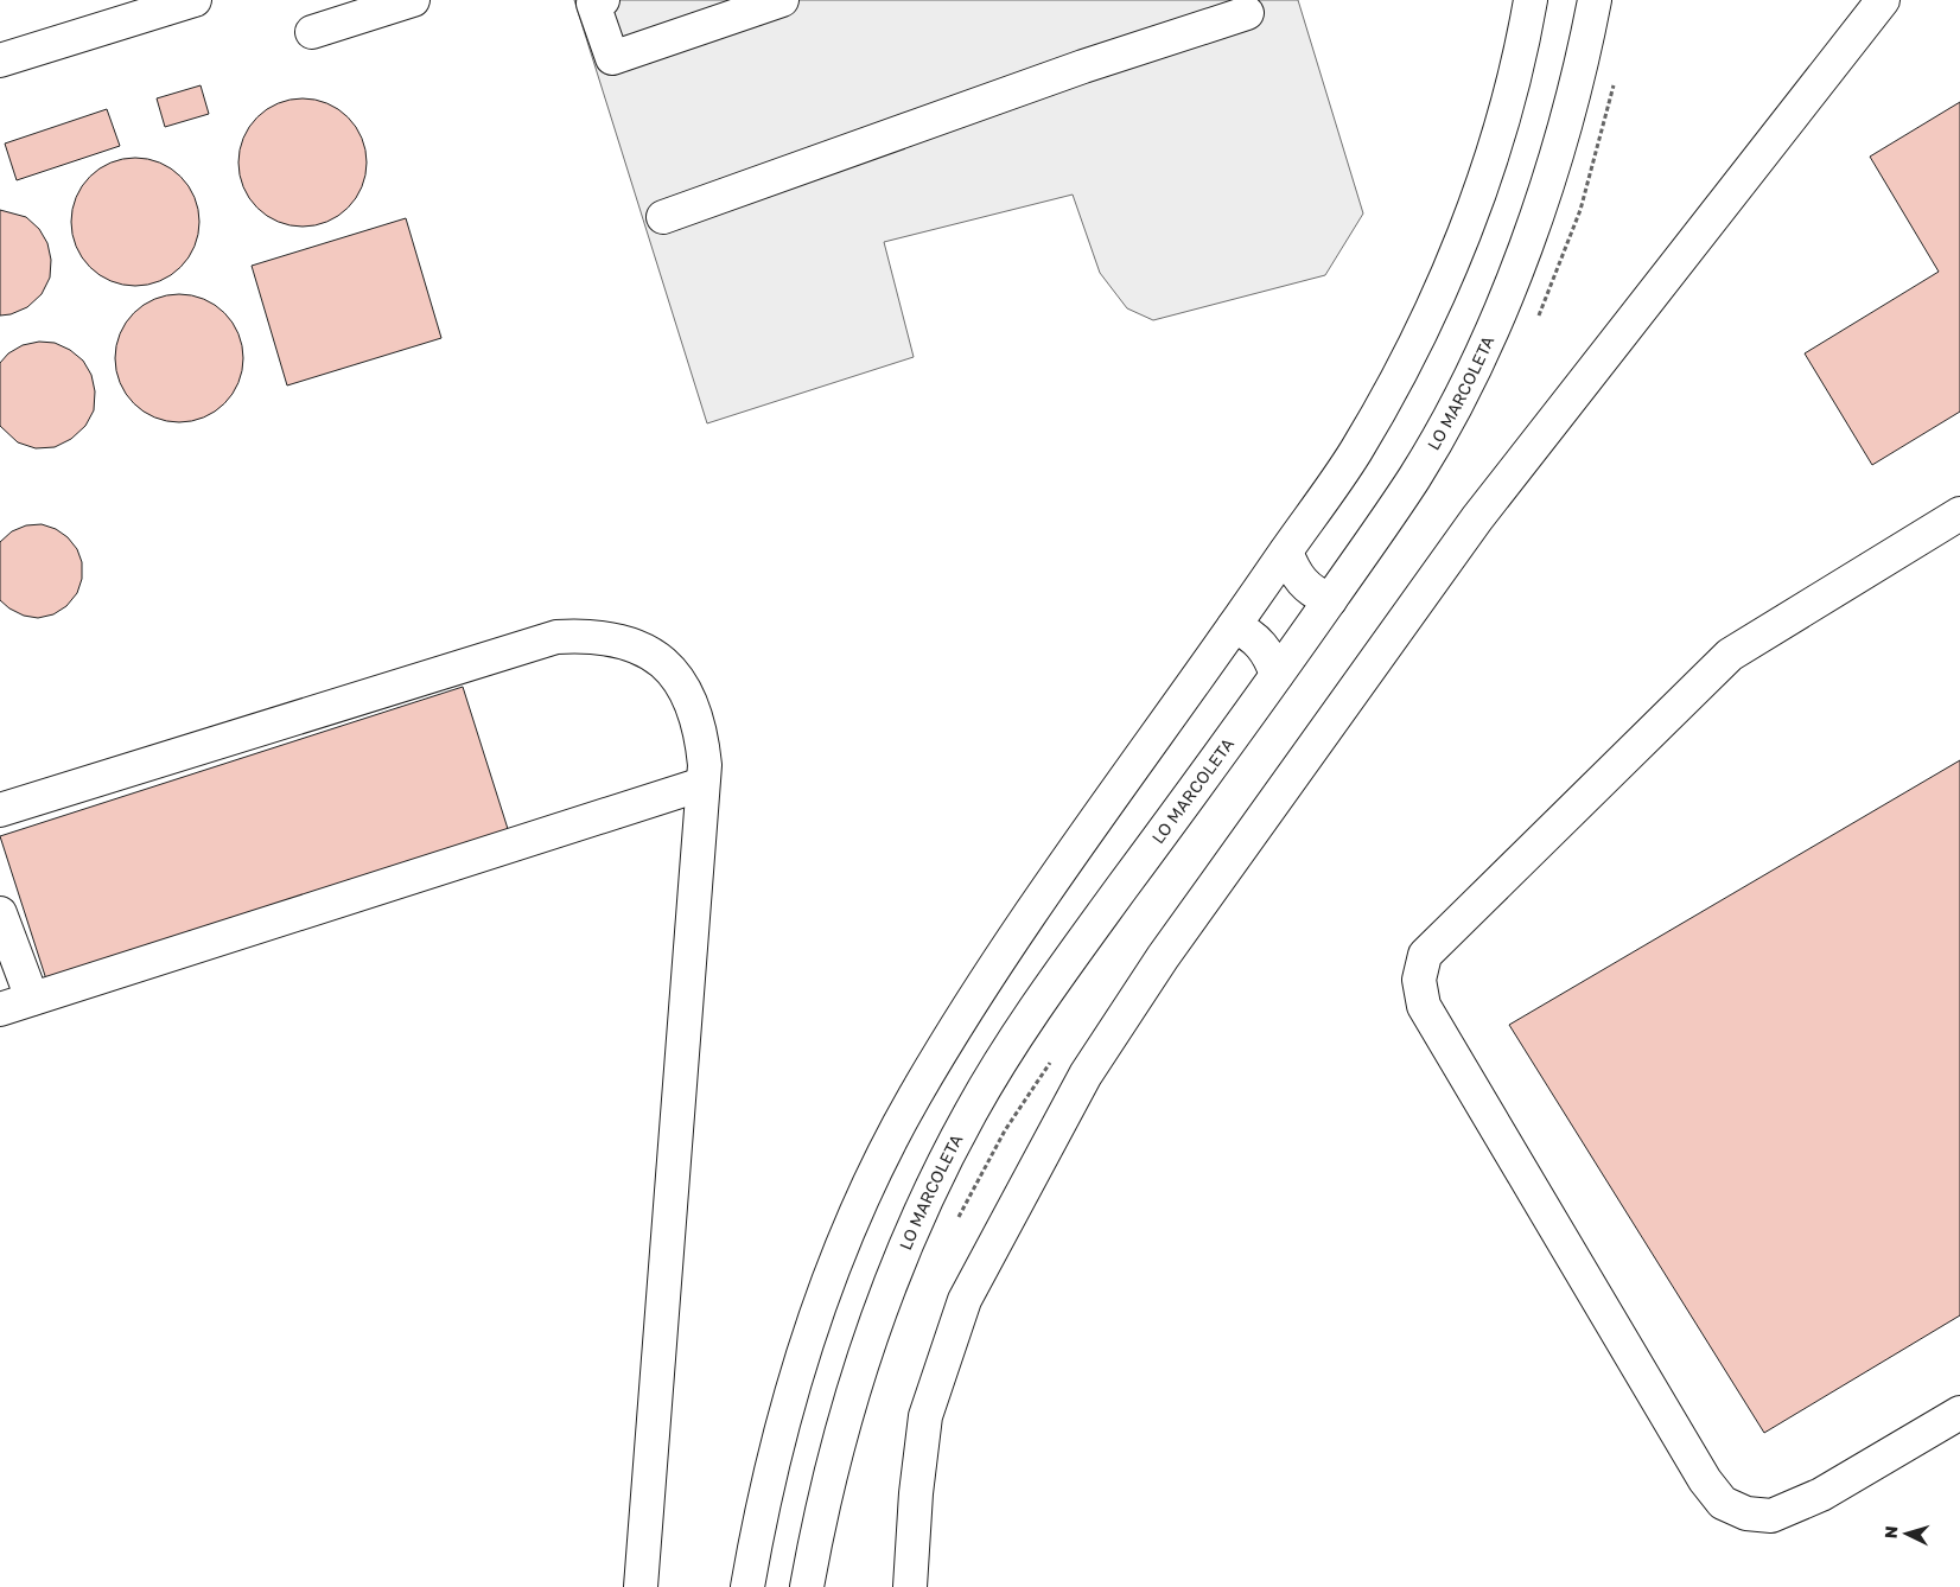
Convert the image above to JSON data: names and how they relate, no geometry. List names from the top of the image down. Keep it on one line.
{"streets":{"main road":["LO MARCOLETA"]},"north":"left"}
